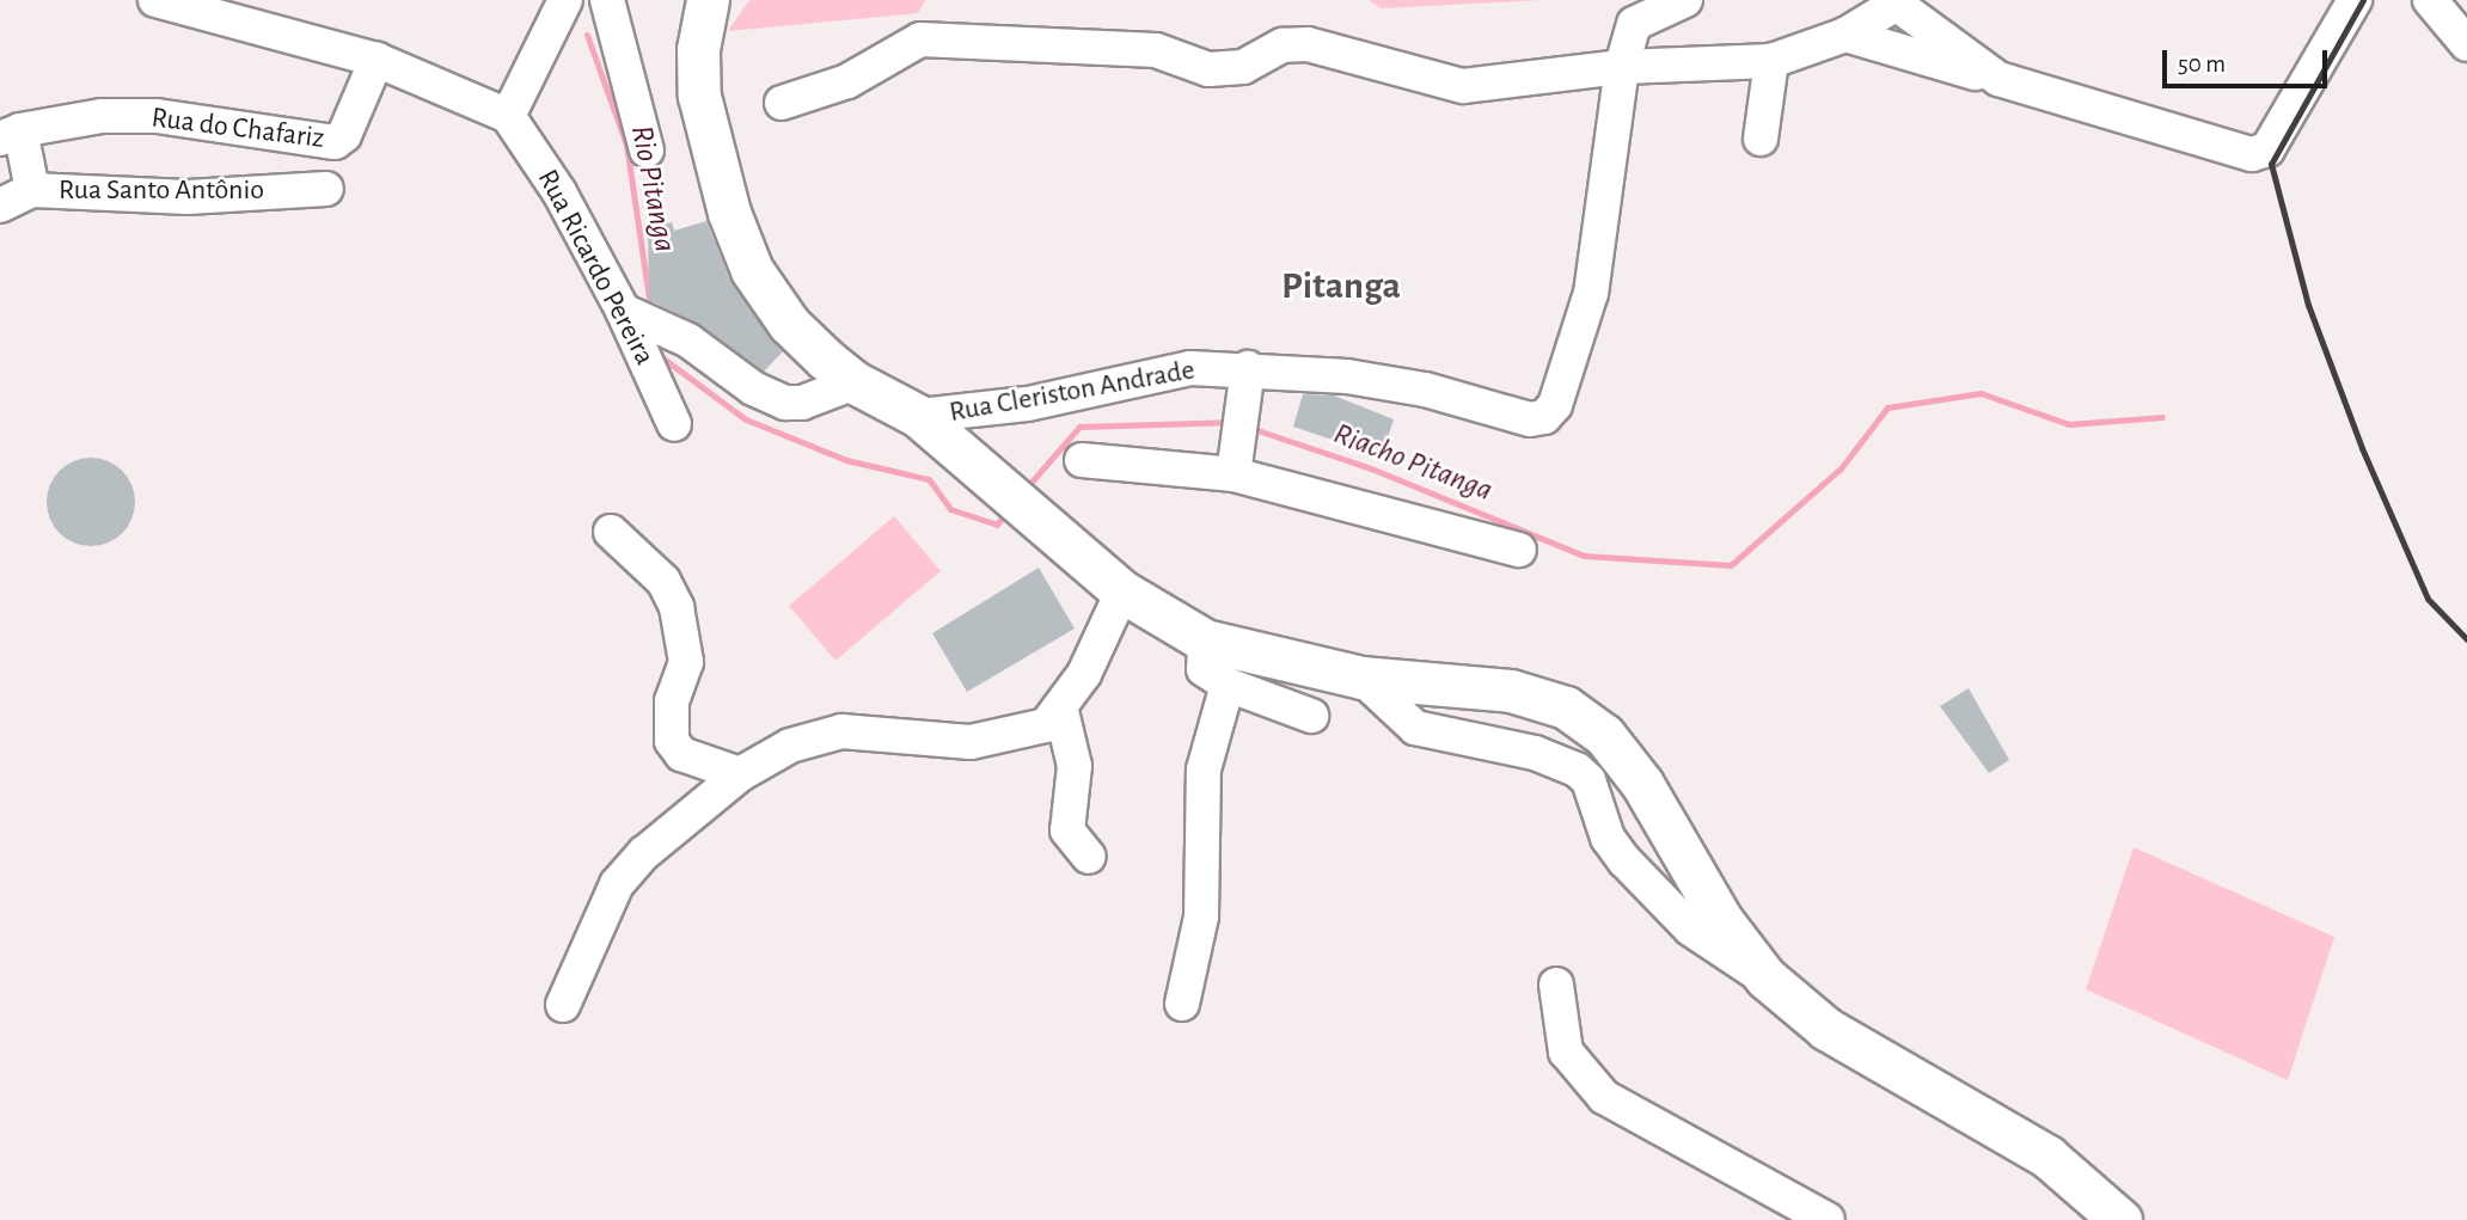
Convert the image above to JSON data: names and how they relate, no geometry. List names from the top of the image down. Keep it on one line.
{"streets":{"street":["Rua do Chafariz","Rua Santo Antônio","Rua Ricardo Pereira","Rua Cleriston Andrade"]},"districts":["Pitanga"],"water":["Rio Pitanga","Riacho Pitanga"],"scale_bar":"50 m"}
